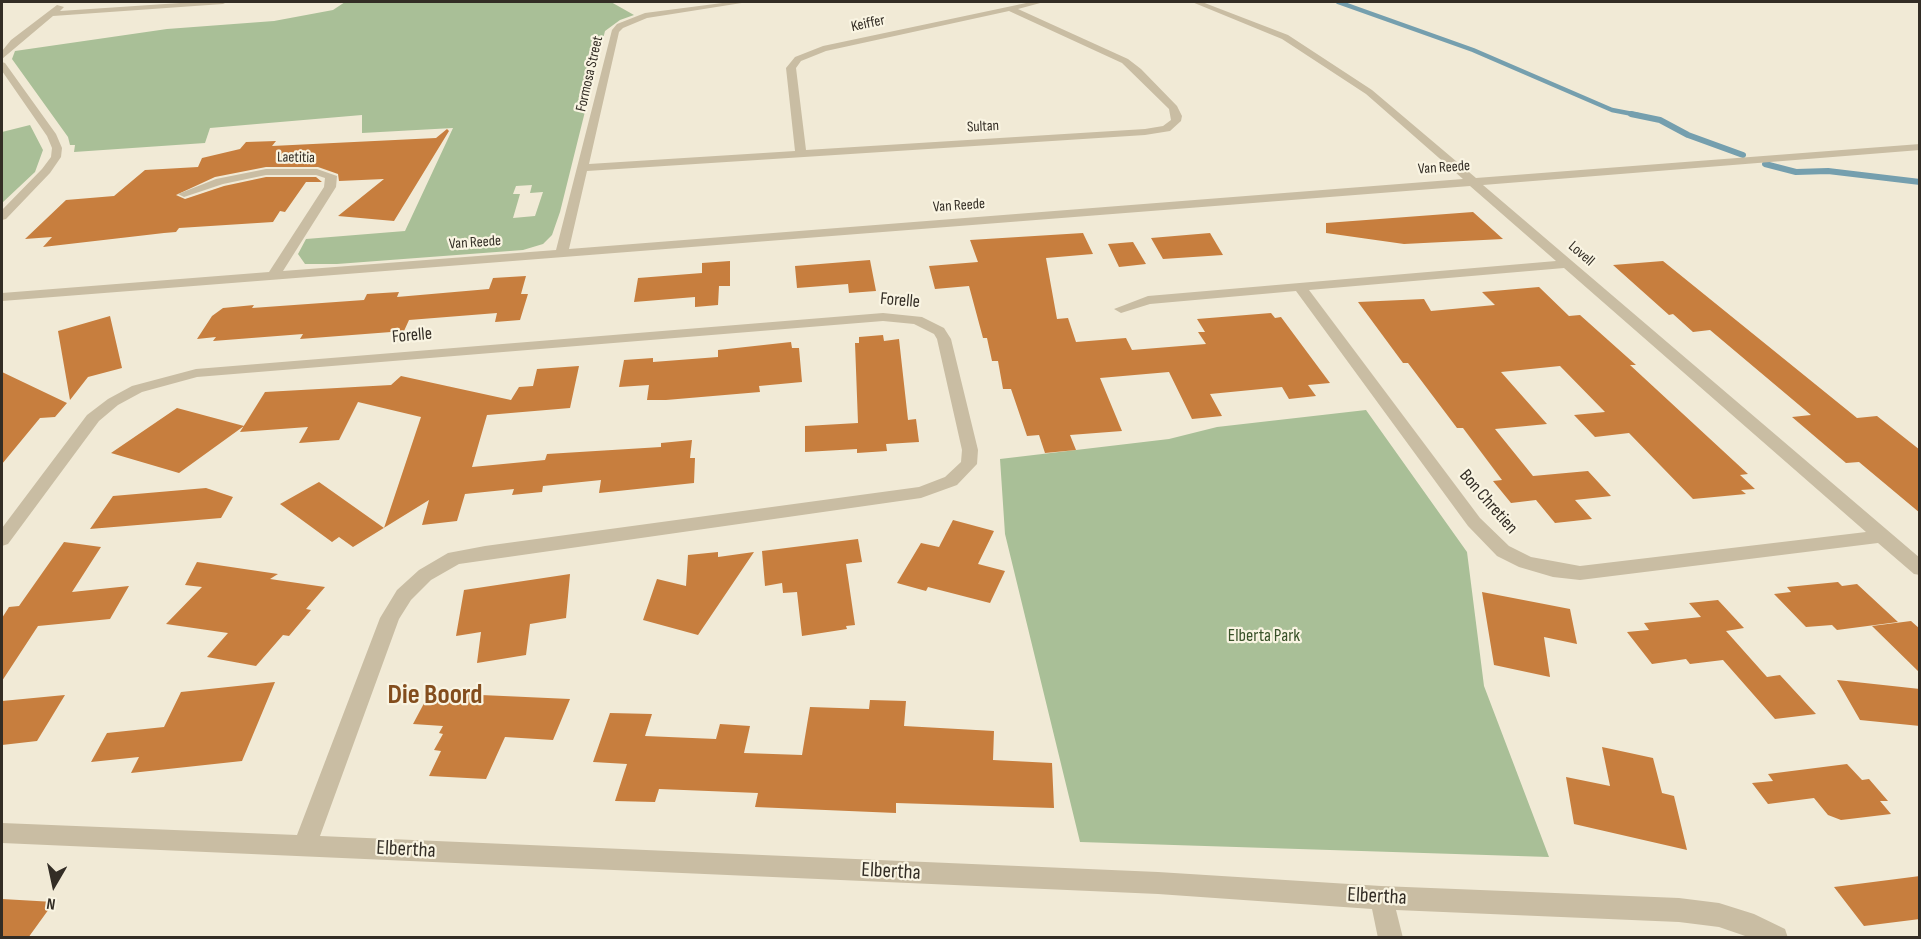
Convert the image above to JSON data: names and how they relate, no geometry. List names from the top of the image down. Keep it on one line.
{"streets":{"street":["Keiffer","Formosa Street","Sultan","Laetitia","Van Reede","Lovell","Forelle","Bon Chretien","Elbertha"]},"crossings":[["Keiffer","Sultan"],["Formosa Street","Sultan"],["Formosa Street","Van Reede"],["Laetitia","Van Reede"],["Van Reede","Lovell"],["Lovell","Bon Chretien"],["Forelle","Elbertha"]],"districts":["Die Boord"],"parks":["Elberta Park"],"north":"bottom"}
